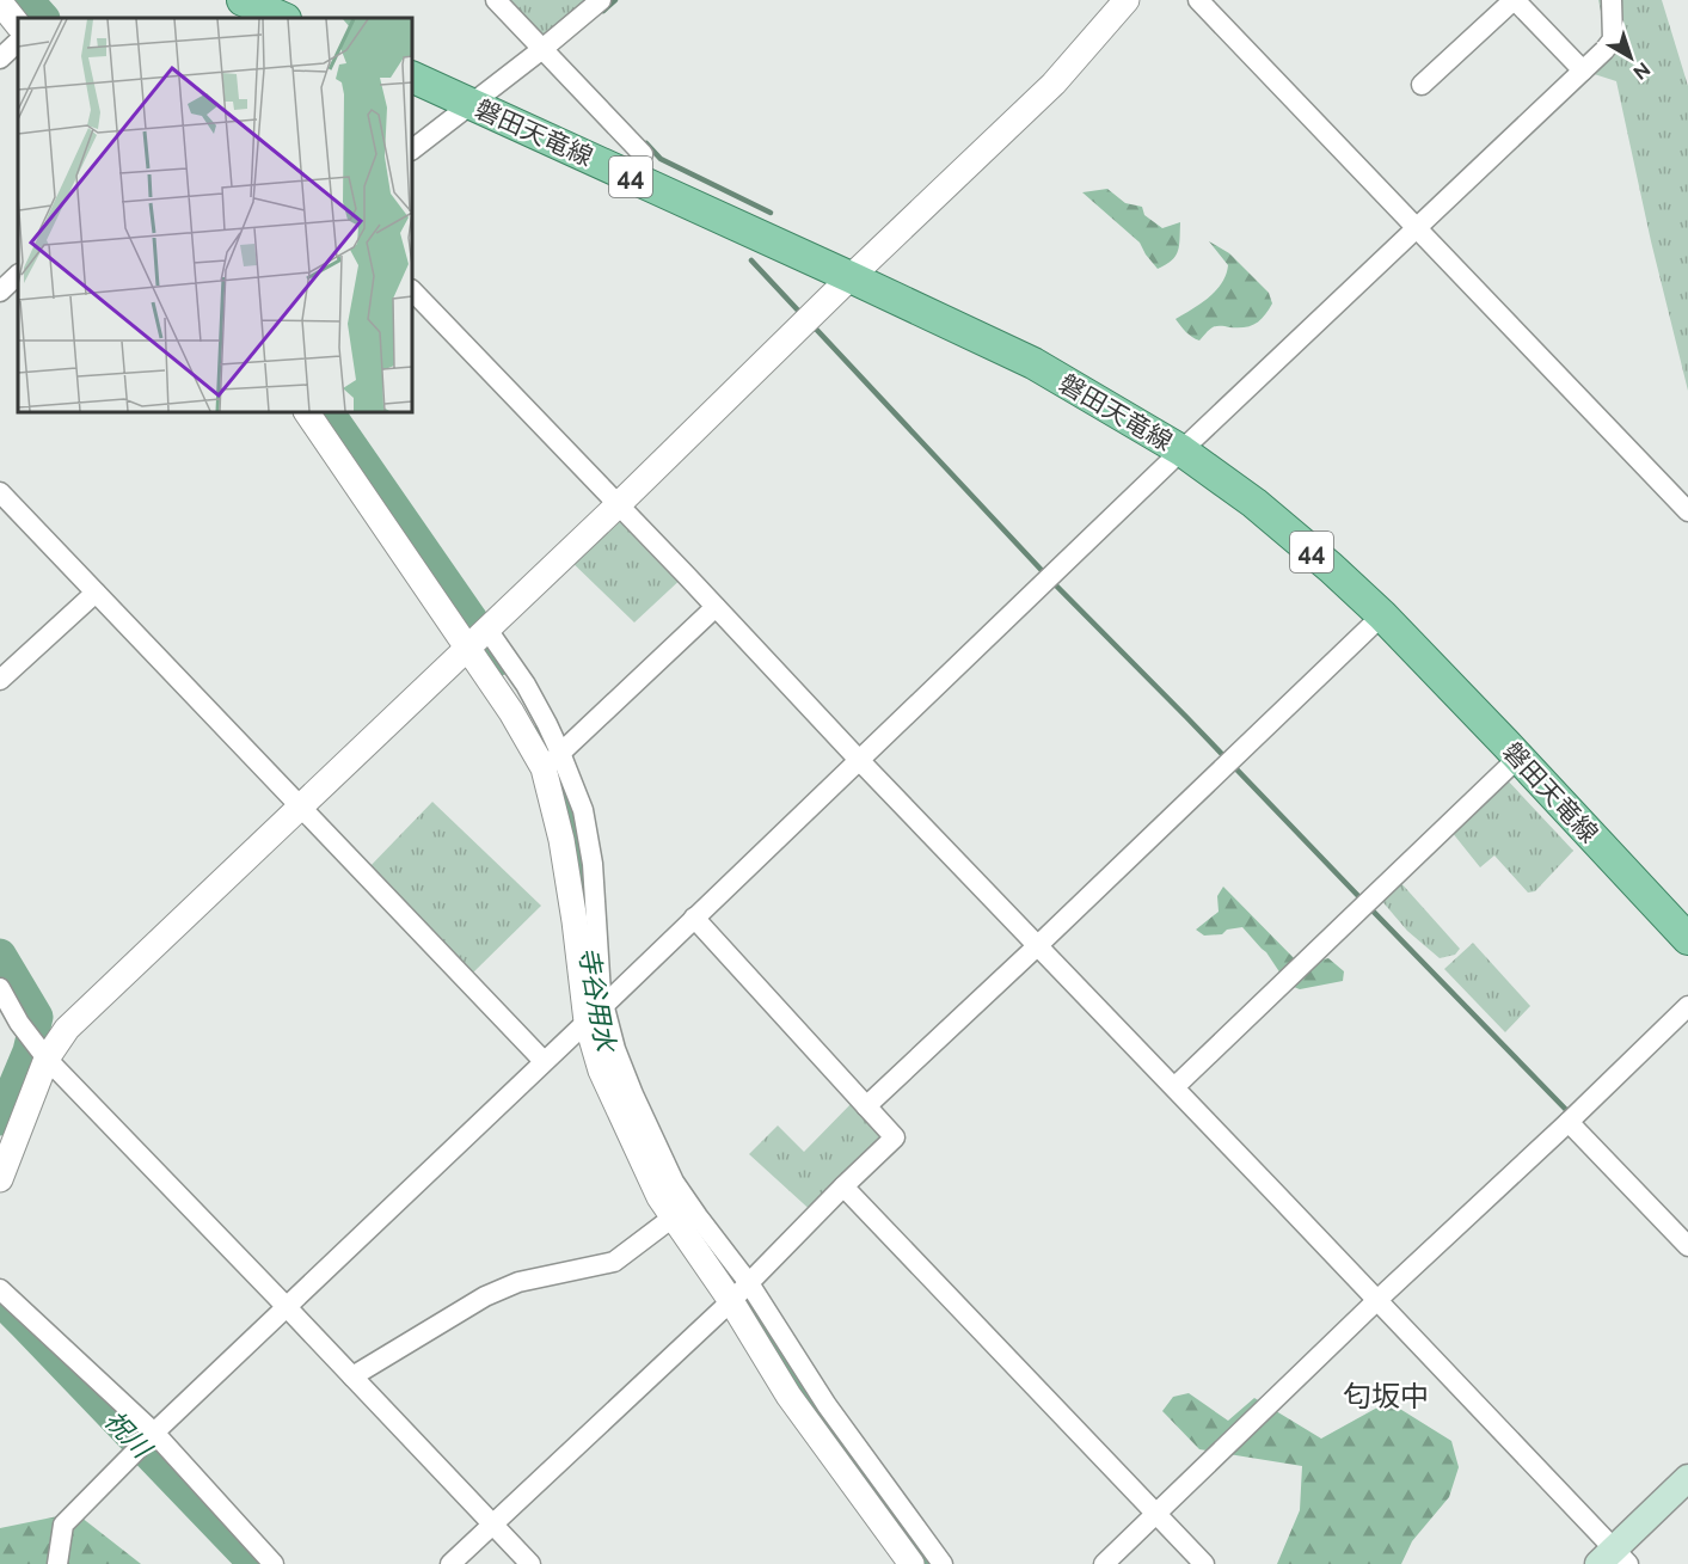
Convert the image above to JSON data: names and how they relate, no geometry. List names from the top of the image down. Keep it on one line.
{"streets":{"main road":["磐田天竜線","44"]},"districts":["匂坂中"],"water":["寺谷用水","祝川"],"north":"bottom right"}
